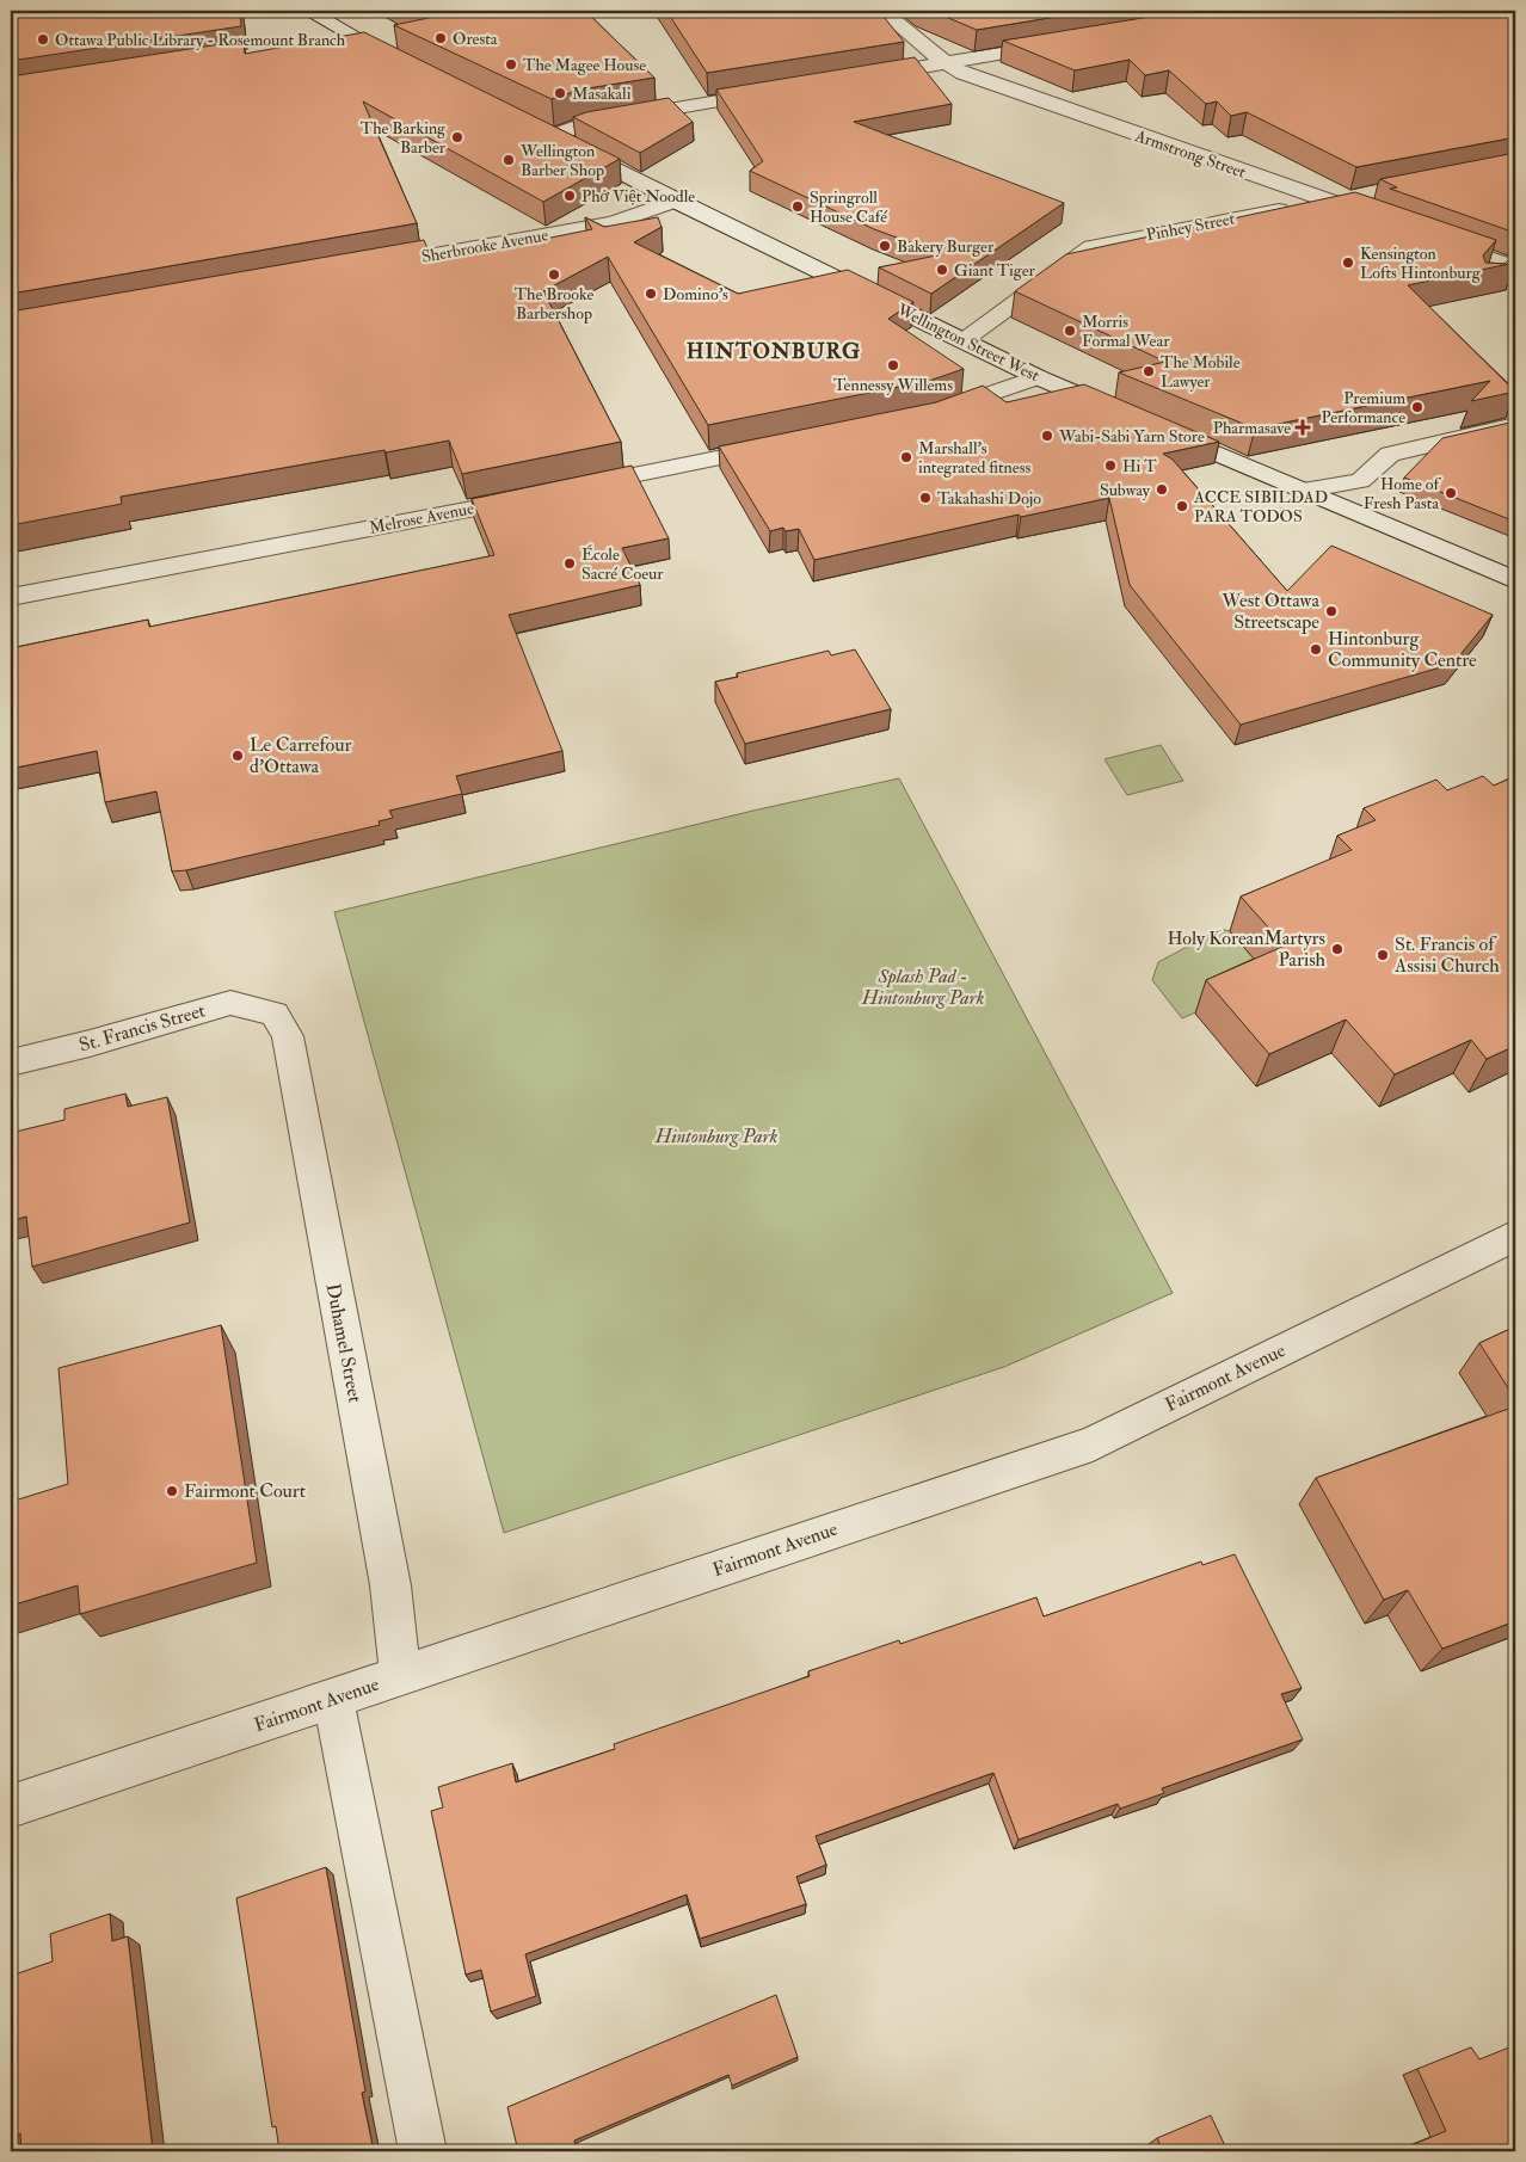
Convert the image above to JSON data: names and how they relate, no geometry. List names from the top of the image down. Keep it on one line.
{"streets":{"street":["Armstrong Street","Pinhey Street","Sherbrooke Avenue","Wellington Street West","Melrose Avenue","St. Francis Street","Duhamel Street","Fairmont Avenue"]},"crossings":[["Armstrong Street","Pinhey Street"],["Pinhey Street","Wellington Street West"],["Sherbrooke Avenue","Wellington Street West"],["St. Francis Street","Duhamel Street"],["Duhamel Street","Fairmont Avenue"]],"districts":["HINTONBURG"],"parks":["Splash Pad - Hintonburg Park","Hintonburg Park"],"places":{"other":["Oresta","Ottawa Public Library - Rosemount Branch","The Magee House","Masakali","The Barking Barber","Wellington Barber Shop","Phở Việt Noodle","Springroll House Café","Bakery Burger","Kensington Lofts Hintonburg","Giant Tiger","The Brooke Barbershop","Domino's","Morris Formal Wear","Tennessy Willems","The Mobile Lawyer","Premium Performance","Wabi-Sabi Yarn Store","Marshall's integrated fitness","Hi T","Subway","Home of Fresh Pasta","Takahashi Dojo","ACCE SIBILDAD PARA TODOS","École Sacré Coeur","West Ottawa Streetscape","Hintonburg Community Centre","Le Carrefour d'Ottawa","Holy KoreanMartyrs Parish","St. Francis of Assisi Church","Fairmont Court"],"health":["Pharmasave"]}}
